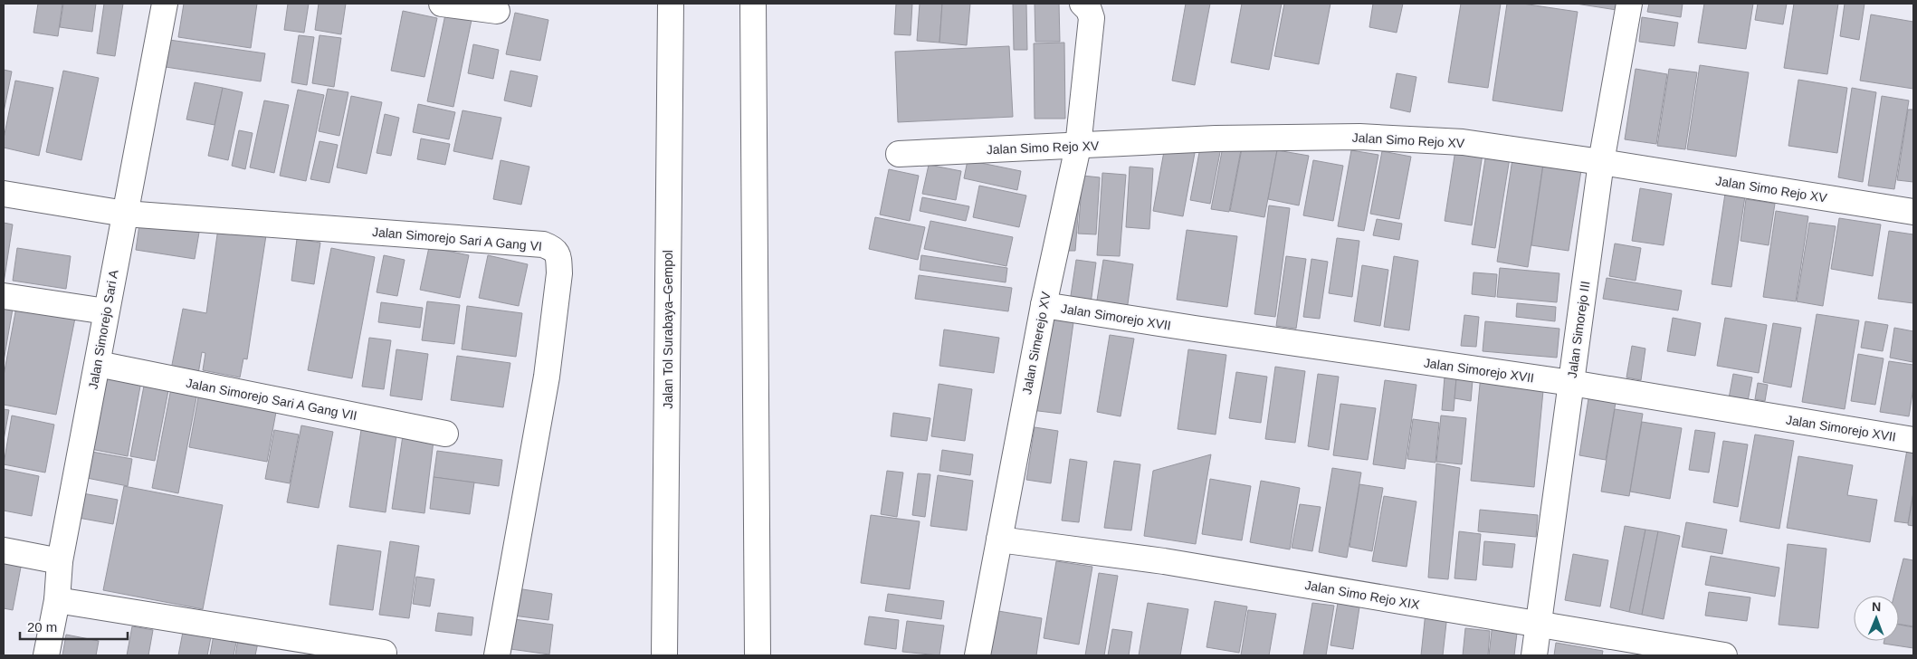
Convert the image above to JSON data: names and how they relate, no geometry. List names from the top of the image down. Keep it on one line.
{"streets":{"main road":["Jalan Simo Rejo XV","Jalan Simorejo Sari A Gang VI","Jalan Simorejo XVII","Jalan Simorejo Sari A","Jalan Tol Surabaya–Gempol","Jalan Simorejo III","Jalan Simerejo XV","Jalan Simorejo Sari A Gang VII","Jalan Simo Rejo XIX"]},"crossings":[["Jalan Simo Rejo XV","Jalan Simorejo III"],["Jalan Simo Rejo XV","Jalan Simerejo XV"],["Jalan Simorejo Sari A Gang VI","Jalan Simorejo Sari A"],["Jalan Simorejo XVII","Jalan Simorejo III"],["Jalan Simorejo XVII","Jalan Simerejo XV"],["Jalan Simorejo Sari A","Jalan Simorejo Sari A Gang VII"],["Jalan Simorejo III","Jalan Simo Rejo XIX"],["Jalan Simerejo XV","Jalan Simo Rejo XIX"]],"scale_bar":"20 m","north":"top"}
